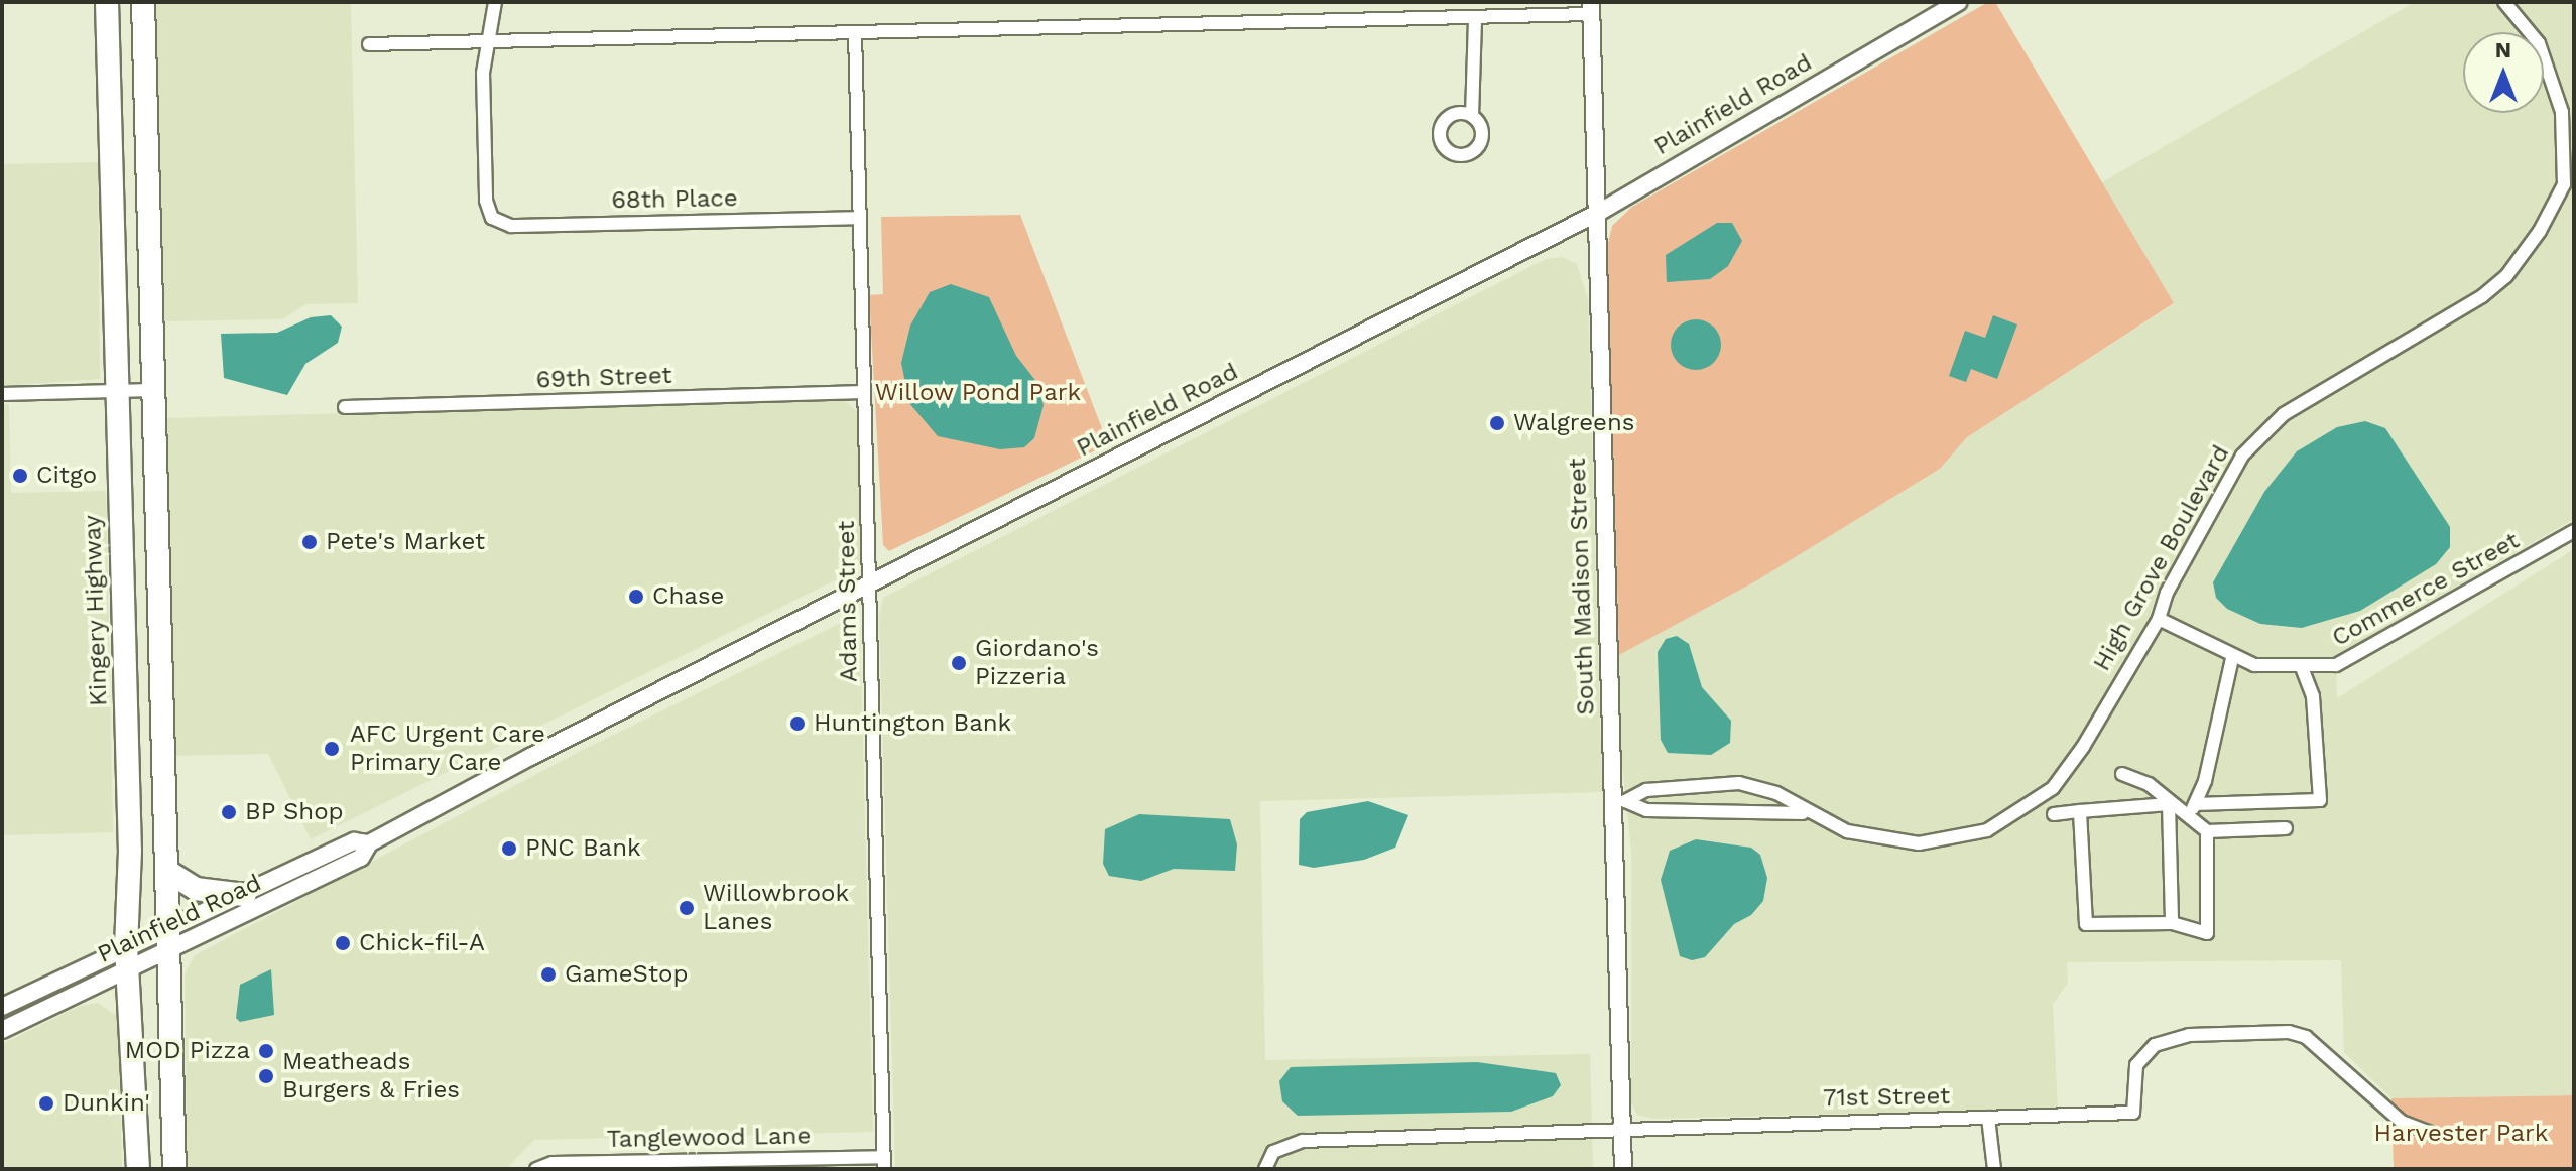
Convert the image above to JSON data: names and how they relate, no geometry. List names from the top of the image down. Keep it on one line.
{"streets":{"highway":["Kingery Highway"],"main road":["Plainfield Road","South Madison Street"],"street":["68th Place","69th Street","High Grove Boulevard","Commerce Street","Adams Street","71st Street","Tanglewood Lane"]},"crossings":[["Plainfield Road","South Madison Street"],["Plainfield Road","Adams Street"],["Plainfield Road","Kingery Highway"],["68th Place","Adams Street"],["69th Street","Adams Street"],["High Grove Boulevard","Commerce Street"],["South Madison Street","71st Street"],["Adams Street","Tanglewood Lane"]],"parks":["Willow Pond Park","Harvester Park"],"places":["Walgreens","Citgo","Pete's Market","Chase","Giordano's Pizzeria","Huntington Bank","AFC Urgent Care Primary Care","BP Shop","PNC Bank","Willowbrook Lanes","Chick-fil-A","GameStop","MOD Pizza","Meatheads Burgers & Fries","Dunkin'"],"north":"top"}
